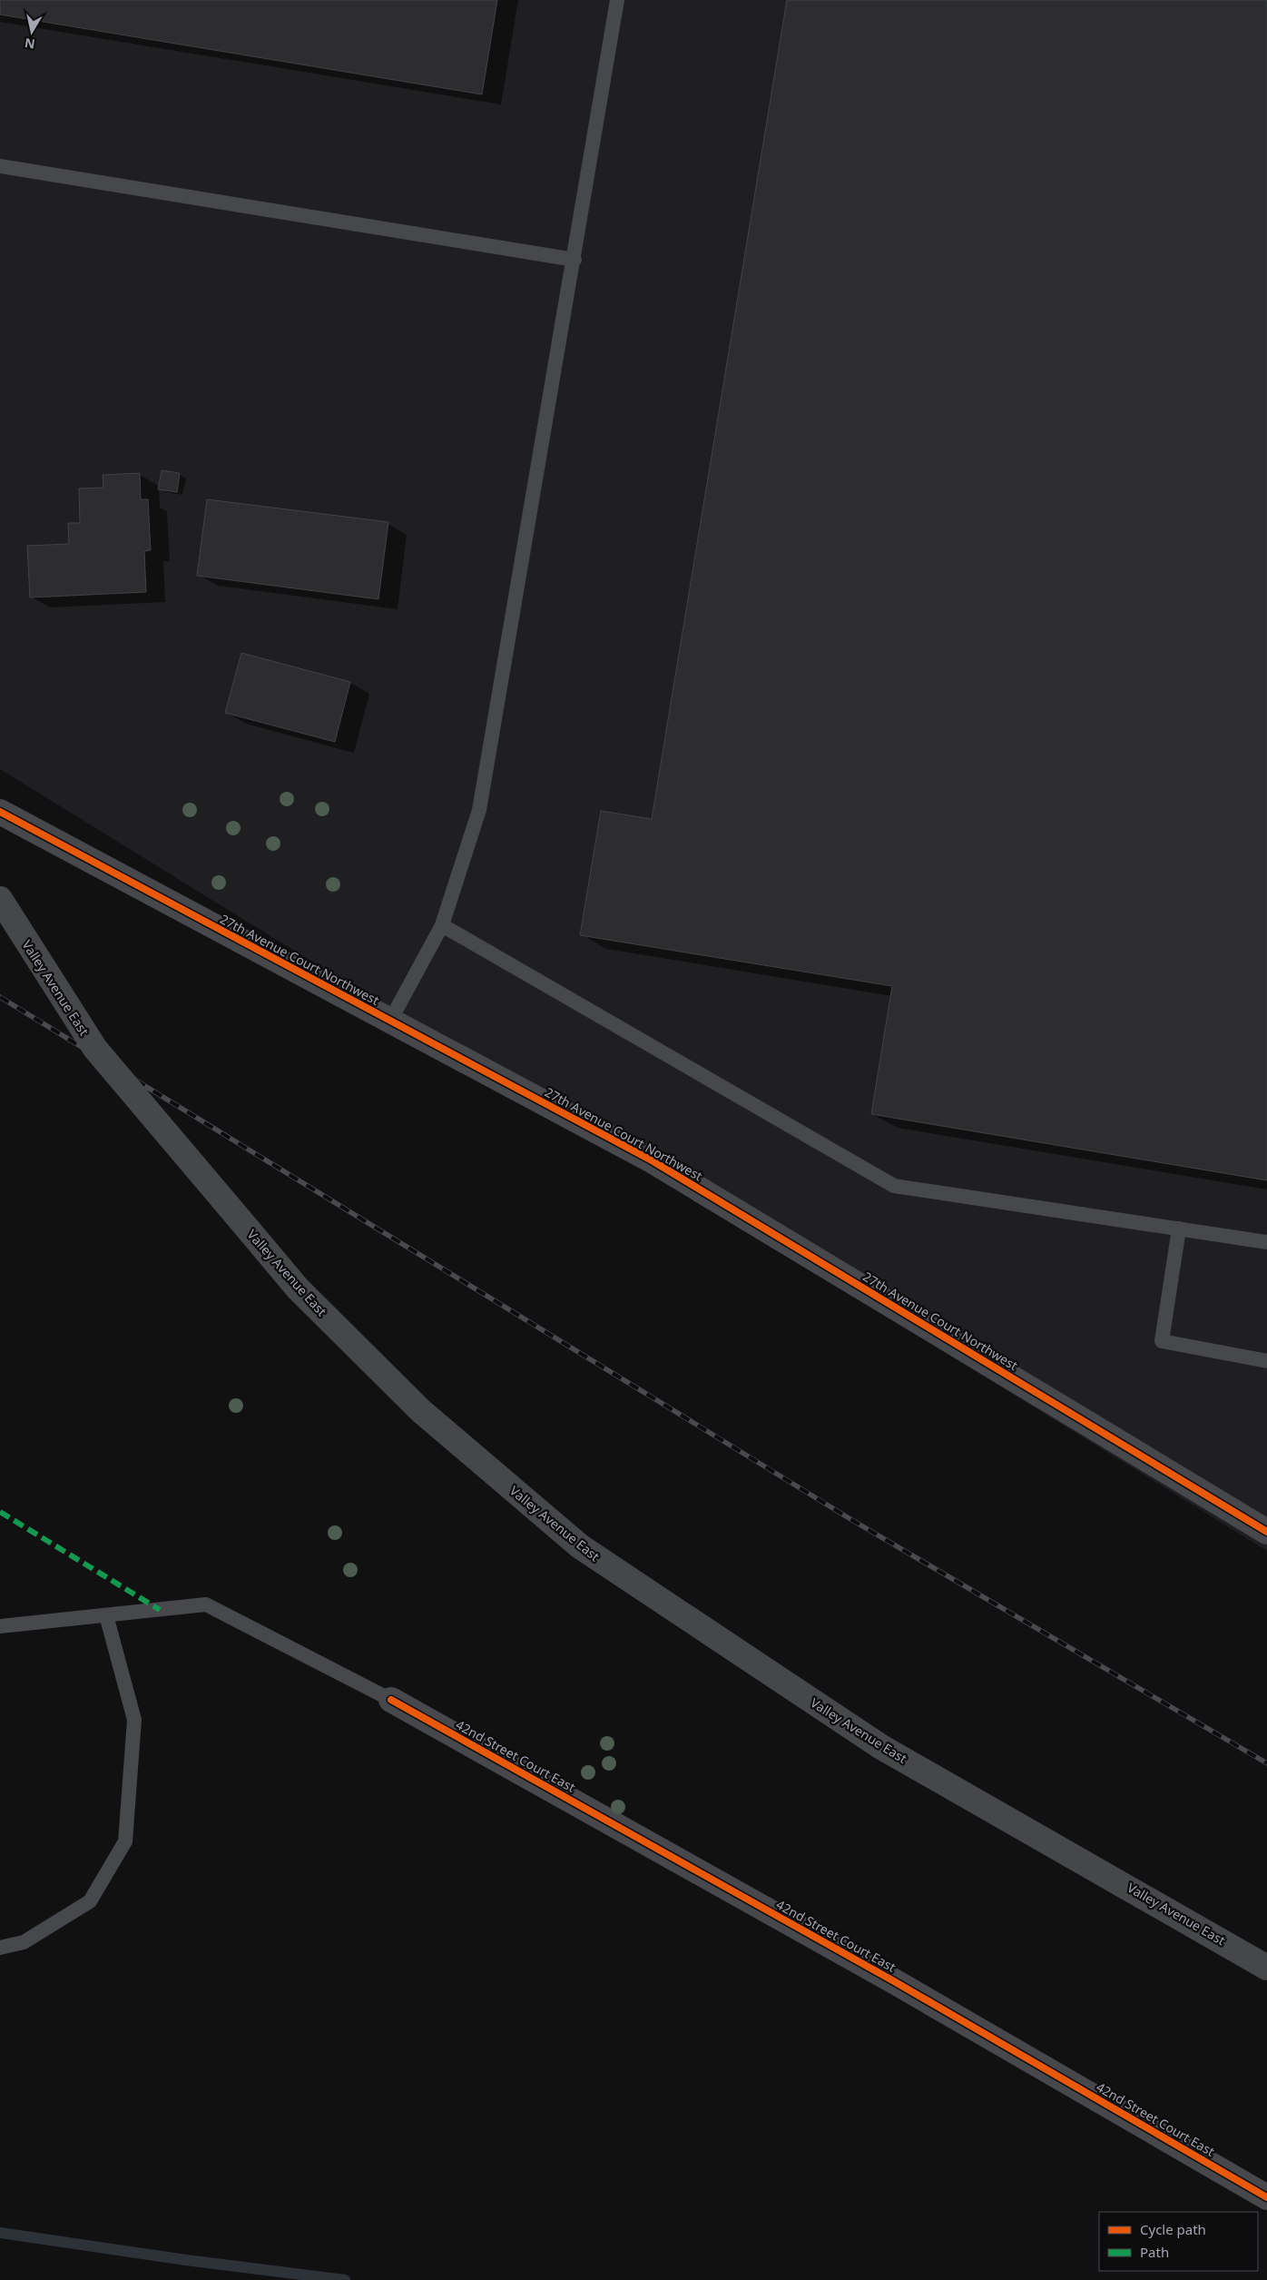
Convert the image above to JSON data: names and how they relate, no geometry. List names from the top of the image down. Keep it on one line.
{"streets":{"main road":["Valley Avenue East"],"street":["27th Avenue Court Northwest","42nd Street Court East"]},"legend":["Cycle path","Path"],"north":"bottom"}
